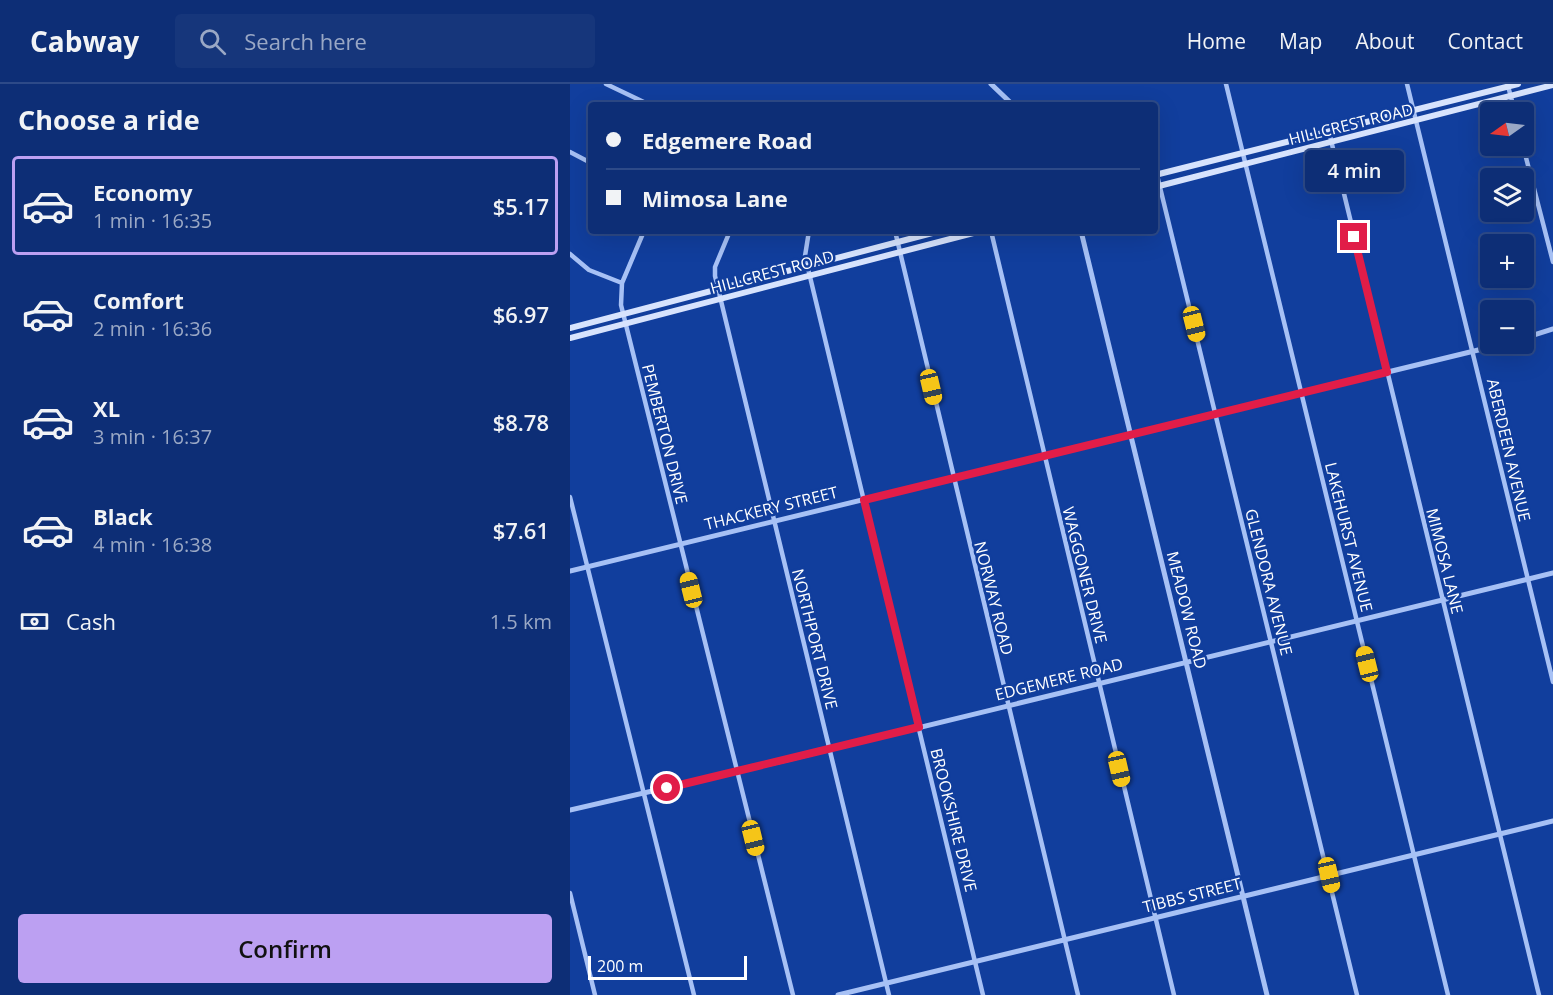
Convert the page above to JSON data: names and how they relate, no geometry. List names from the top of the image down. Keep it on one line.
{"streets":{"main road":["HILLCREST ROAD"],"street":["PEMBERTON DRIVE","ABERDEEN AVENUE","THACKERY STREET","LAKEHURST AVENUE","MIMOSA LANE","WAGGONER DRIVE","GLENDORA AVENUE","NORWAY ROAD","MEADOW ROAD","NORTHPORT DRIVE","EDGEMERE ROAD","BROOKSHIRE DRIVE","TIBBS STREET"]},"crossings":[["HILLCREST ROAD","PEMBERTON DRIVE"],["HILLCREST ROAD","ABERDEEN AVENUE"],["HILLCREST ROAD","LAKEHURST AVENUE"],["HILLCREST ROAD","MIMOSA LANE"],["HILLCREST ROAD","GLENDORA AVENUE"],["HILLCREST ROAD","NORWAY ROAD"],["HILLCREST ROAD","NORTHPORT DRIVE"],["HILLCREST ROAD","BROOKSHIRE DRIVE"],["PEMBERTON DRIVE","THACKERY STREET"],["PEMBERTON DRIVE","EDGEMERE ROAD"],["ABERDEEN AVENUE","THACKERY STREET"],["ABERDEEN AVENUE","EDGEMERE ROAD"],["THACKERY STREET","LAKEHURST AVENUE"],["THACKERY STREET","MIMOSA LANE"],["THACKERY STREET","WAGGONER DRIVE"],["THACKERY STREET","GLENDORA AVENUE"],["THACKERY STREET","NORWAY ROAD"],["THACKERY STREET","MEADOW ROAD"],["THACKERY STREET","NORTHPORT DRIVE"],["THACKERY STREET","BROOKSHIRE DRIVE"],["LAKEHURST AVENUE","EDGEMERE ROAD"],["LAKEHURST AVENUE","TIBBS STREET"],["MIMOSA LANE","EDGEMERE ROAD"],["MIMOSA LANE","TIBBS STREET"],["WAGGONER DRIVE","EDGEMERE ROAD"],["WAGGONER DRIVE","TIBBS STREET"],["GLENDORA AVENUE","EDGEMERE ROAD"],["GLENDORA AVENUE","TIBBS STREET"],["NORWAY ROAD","EDGEMERE ROAD"],["NORWAY ROAD","TIBBS STREET"],["MEADOW ROAD","EDGEMERE ROAD"],["MEADOW ROAD","TIBBS STREET"],["NORTHPORT DRIVE","EDGEMERE ROAD"],["NORTHPORT DRIVE","TIBBS STREET"],["EDGEMERE ROAD","BROOKSHIRE DRIVE"],["BROOKSHIRE DRIVE","TIBBS STREET"]],"scale_bar":"200 m","north":"left","page":{"header":"Cabway","search":"Search here","nav":["Home","Map","About","Contact"],"heading":"Choose a ride","map_buttons":["+","−"],"banner":["Edgemere Road","Mimosa Lane"],"bubble":"4 min","list":[{"name":"Economy","note":"1 min · 16:35","value":"$5.17"},{"name":"Comfort","note":"2 min · 16:36","value":"$6.97"},{"name":"XL","note":"3 min · 16:37","value":"$8.78"},{"name":"Black","note":"4 min · 16:38","value":"$7.61"}],"pay":["Cash","1.5 km"],"buttons":"Confirm","scale":"200 m"}}
